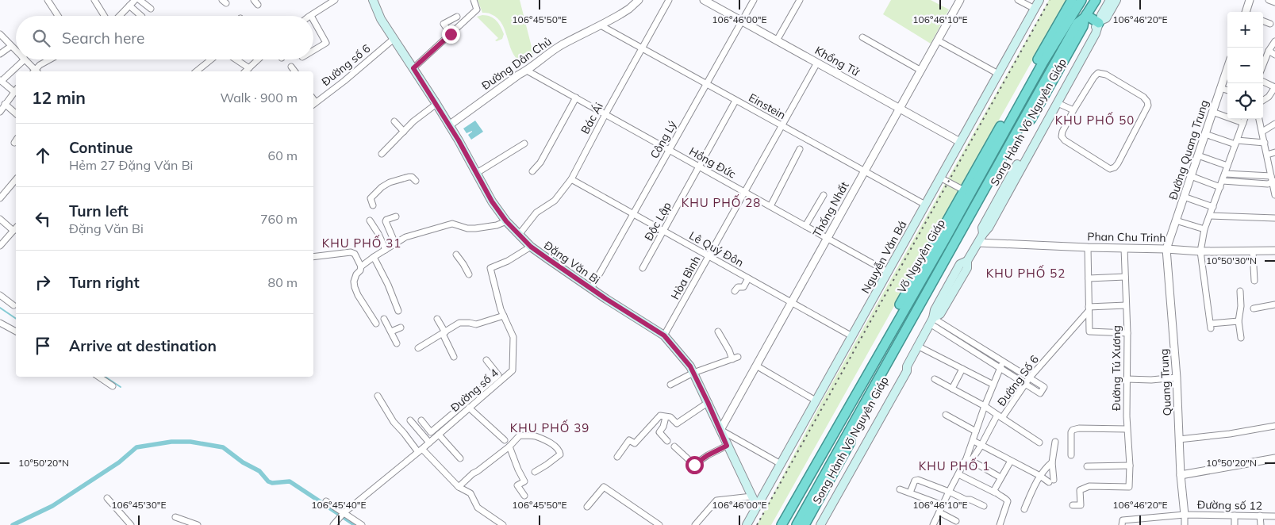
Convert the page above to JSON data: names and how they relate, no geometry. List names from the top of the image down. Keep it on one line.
{"streets":{"highway":["Võ Nguyên Giáp"],"main road":["Song Hành Võ Nguyên Giáp","Nguyễn Văn Bá","Đặng Văn Bi"],"street":["Khổng Tử","Đường Dân Chủ","Đường số 6","Einstein","Bác Ái","Công Lý","Đường Quang Trung","Hồng Đức","Thống Nhất","Độc Lập","Phan Chu Trinh","Lê Quý Đôn","Hòa Bình","Đường Tú Xương","Đường Số 6","Quang Trung","Đường số 4","Đường số 12"]},"crossings":[["Khổng Tử","Công Lý"],["Khổng Tử","Thống Nhất"],["Khổng Tử","Nguyễn Văn Bá"],["Khổng Tử","Hòa Bình"],["Đường Dân Chủ","Einstein"],["Đường Dân Chủ","Hồng Đức"],["Đường Dân Chủ","Đặng Văn Bi"],["Đường số 6","Đặng Văn Bi"],["Einstein","Bác Ái"],["Einstein","Công Lý"],["Einstein","Thống Nhất"],["Einstein","Độc Lập"],["Einstein","Nguyễn Văn Bá"],["Einstein","Hòa Bình"],["Bác Ái","Hồng Đức"],["Bác Ái","Lê Quý Đôn"],["Bác Ái","Đặng Văn Bi"],["Song Hành Võ Nguyên Giáp","Phan Chu Trinh"],["Công Lý","Hồng Đức"],["Công Lý","Lê Quý Đôn"],["Công Lý","Đặng Văn Bi"],["Đường Quang Trung","Phan Chu Trinh"],["Đường Quang Trung","Quang Trung"],["Hồng Đức","Thống Nhất"],["Hồng Đức","Độc Lập"],["Hồng Đức","Nguyễn Văn Bá"],["Hồng Đức","Hòa Bình"],["Thống Nhất","Lê Quý Đôn"],["Thống Nhất","Đặng Văn Bi"],["Độc Lập","Lê Quý Đôn"],["Phan Chu Trinh","Đường Tú Xương"],["Phan Chu Trinh","Quang Trung"],["Lê Quý Đôn","Nguyễn Văn Bá"],["Lê Quý Đôn","Hòa Bình"],["Nguyễn Văn Bá","Đặng Văn Bi"],["Đặng Văn Bi","Hòa Bình"],["Đặng Văn Bi","Đường số 4"],["Quang Trung","Đường số 12"]],"districts":["KHU PHỐ 50","KHU PHỐ 28","KHU PHỐ 31","KHU PHỐ 52","KHU PHỐ 39","KHU PHỐ 1"],"page":{"map_buttons":["+","−"],"search":"Search here","heading":["12 min","Walk · 900 m"],"list":[["Continue","Hẻm 27 Đặng Văn Bi","60 m"],["Turn left","Đặng Văn Bi","760 m"],["Turn right","80 m"],"Arrive at destination"]},"coordinates":["106°45'50\"E","106°46'00\"E","106°46'10\"E","106°46'20\"E","10°50'30\"N","10°50'20\"N","106°45'30\"E","106°45'40\"E"]}
